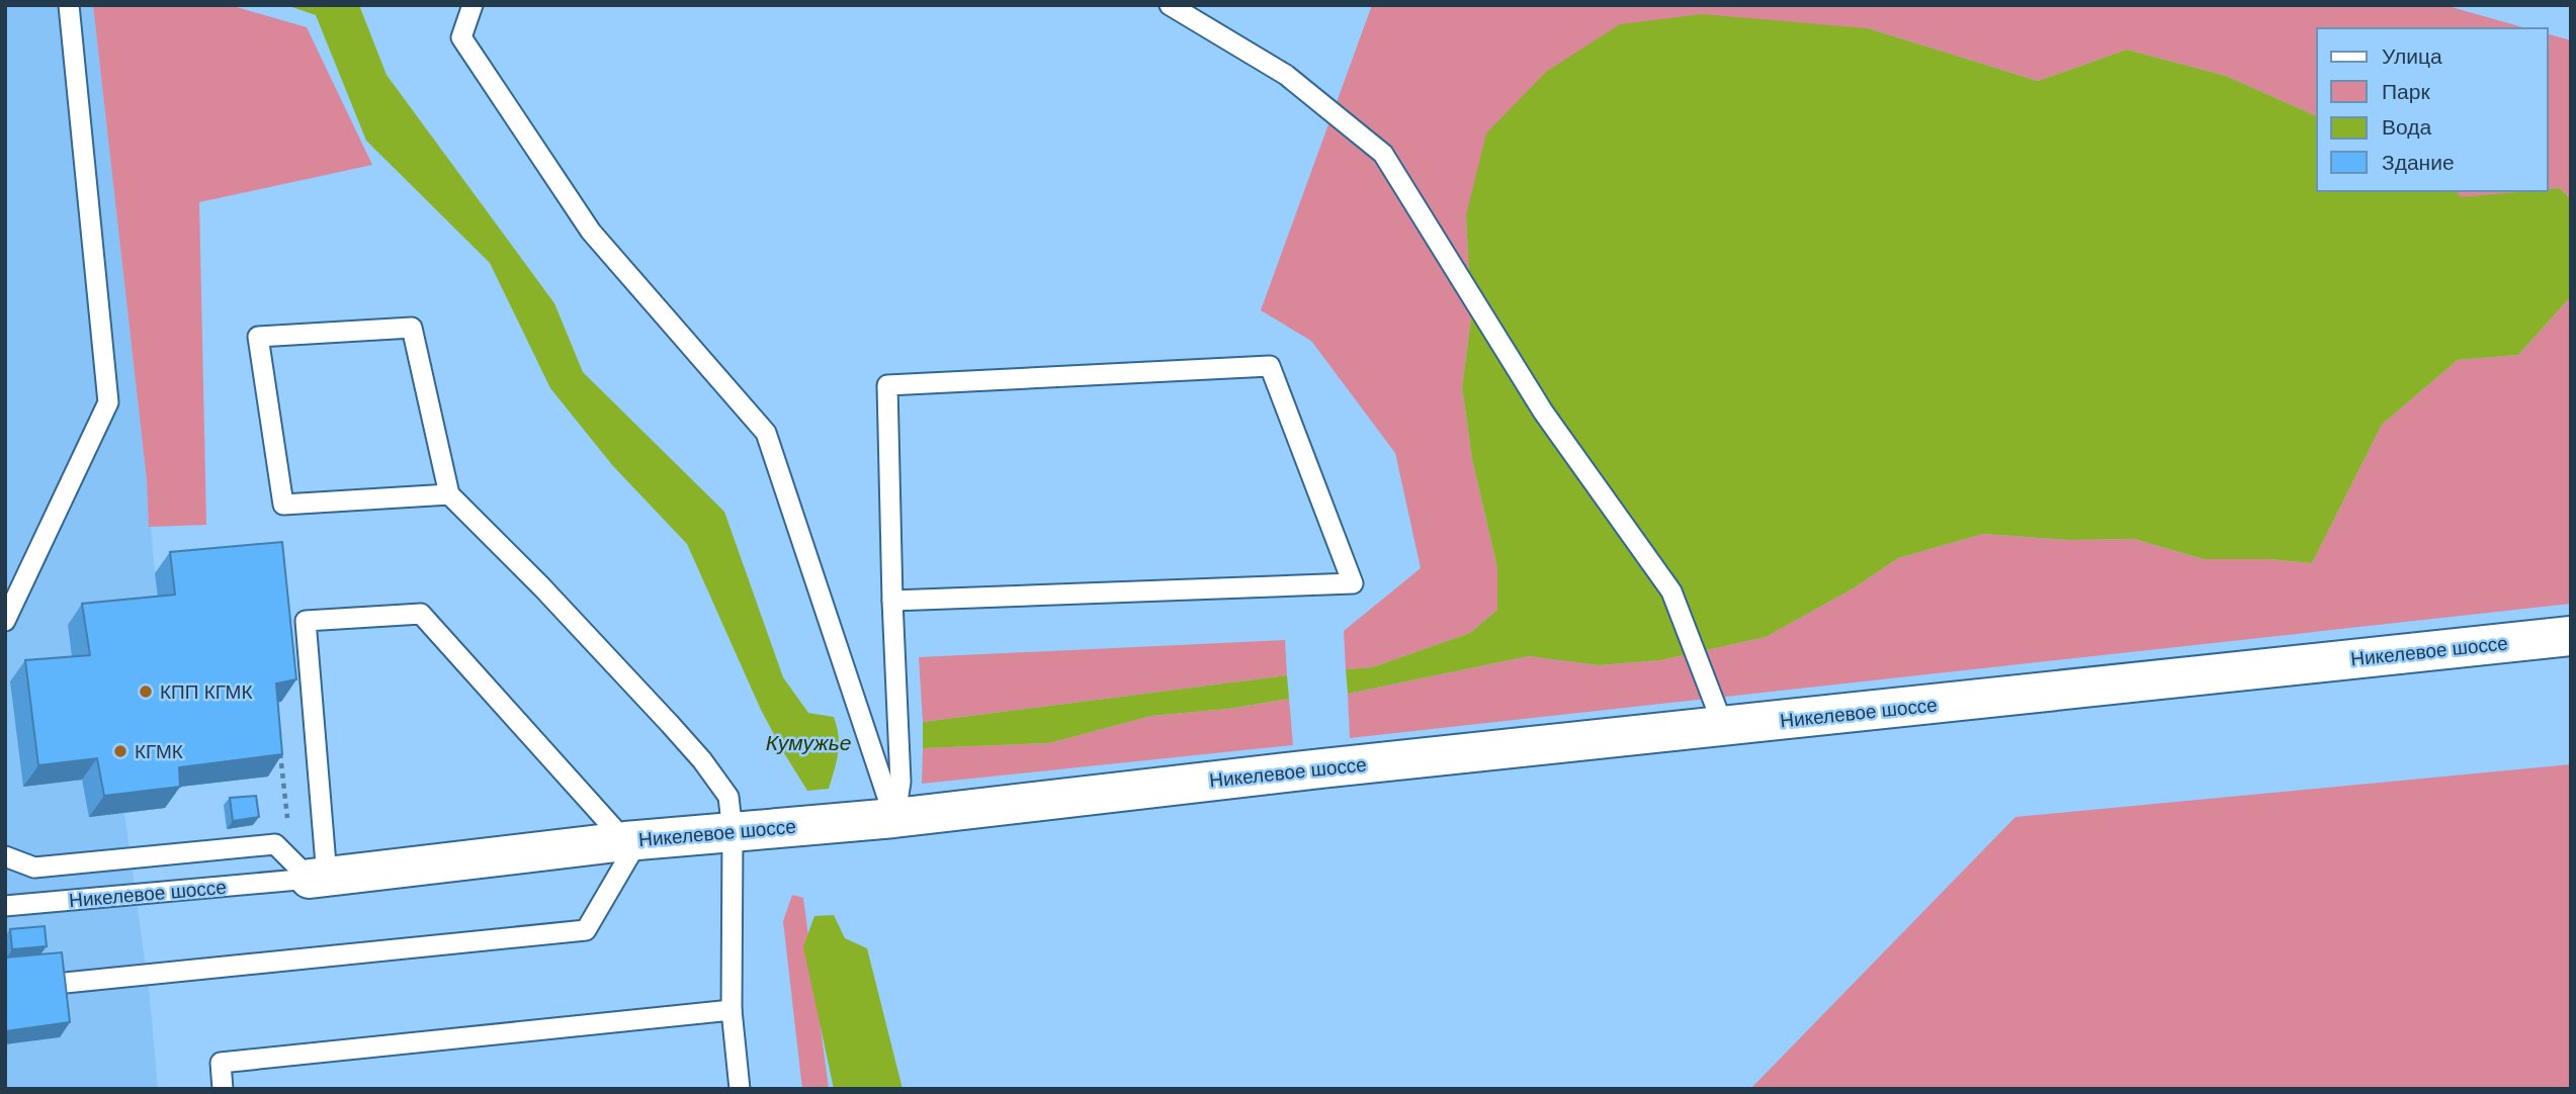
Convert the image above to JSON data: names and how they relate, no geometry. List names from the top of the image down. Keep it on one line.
{"streets":{"street":["Никелевое шоссе"]},"water":["Кумужье"],"places":["КПП КГМК","КГМК"],"legend":["Улица","Парк","Вода","Здание"]}
